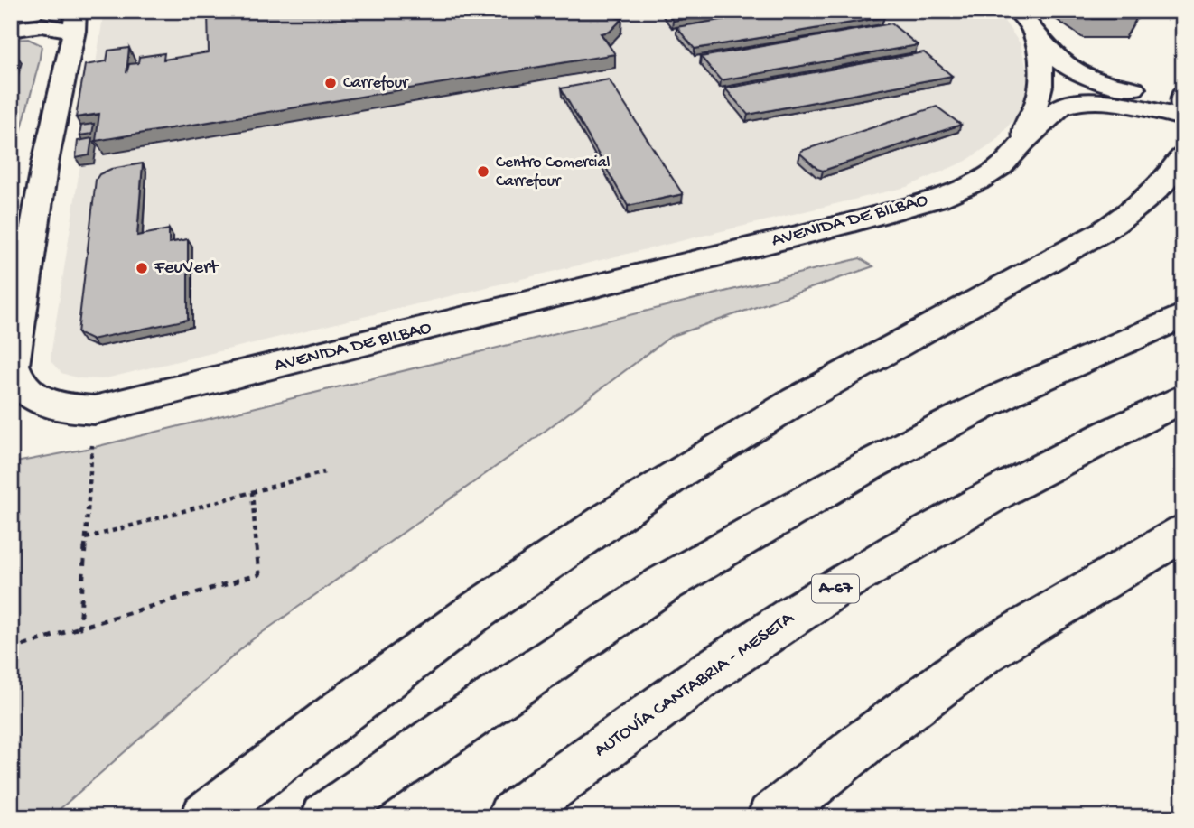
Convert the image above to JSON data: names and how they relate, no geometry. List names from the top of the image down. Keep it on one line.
{"streets":{"main road":["AVENIDA DE BILBAO","A-67","AUTOVÍA CANTABRIA - MESETA"]},"places":["Carrefour","Centro Comercial Carrefour","FeuVert"]}
